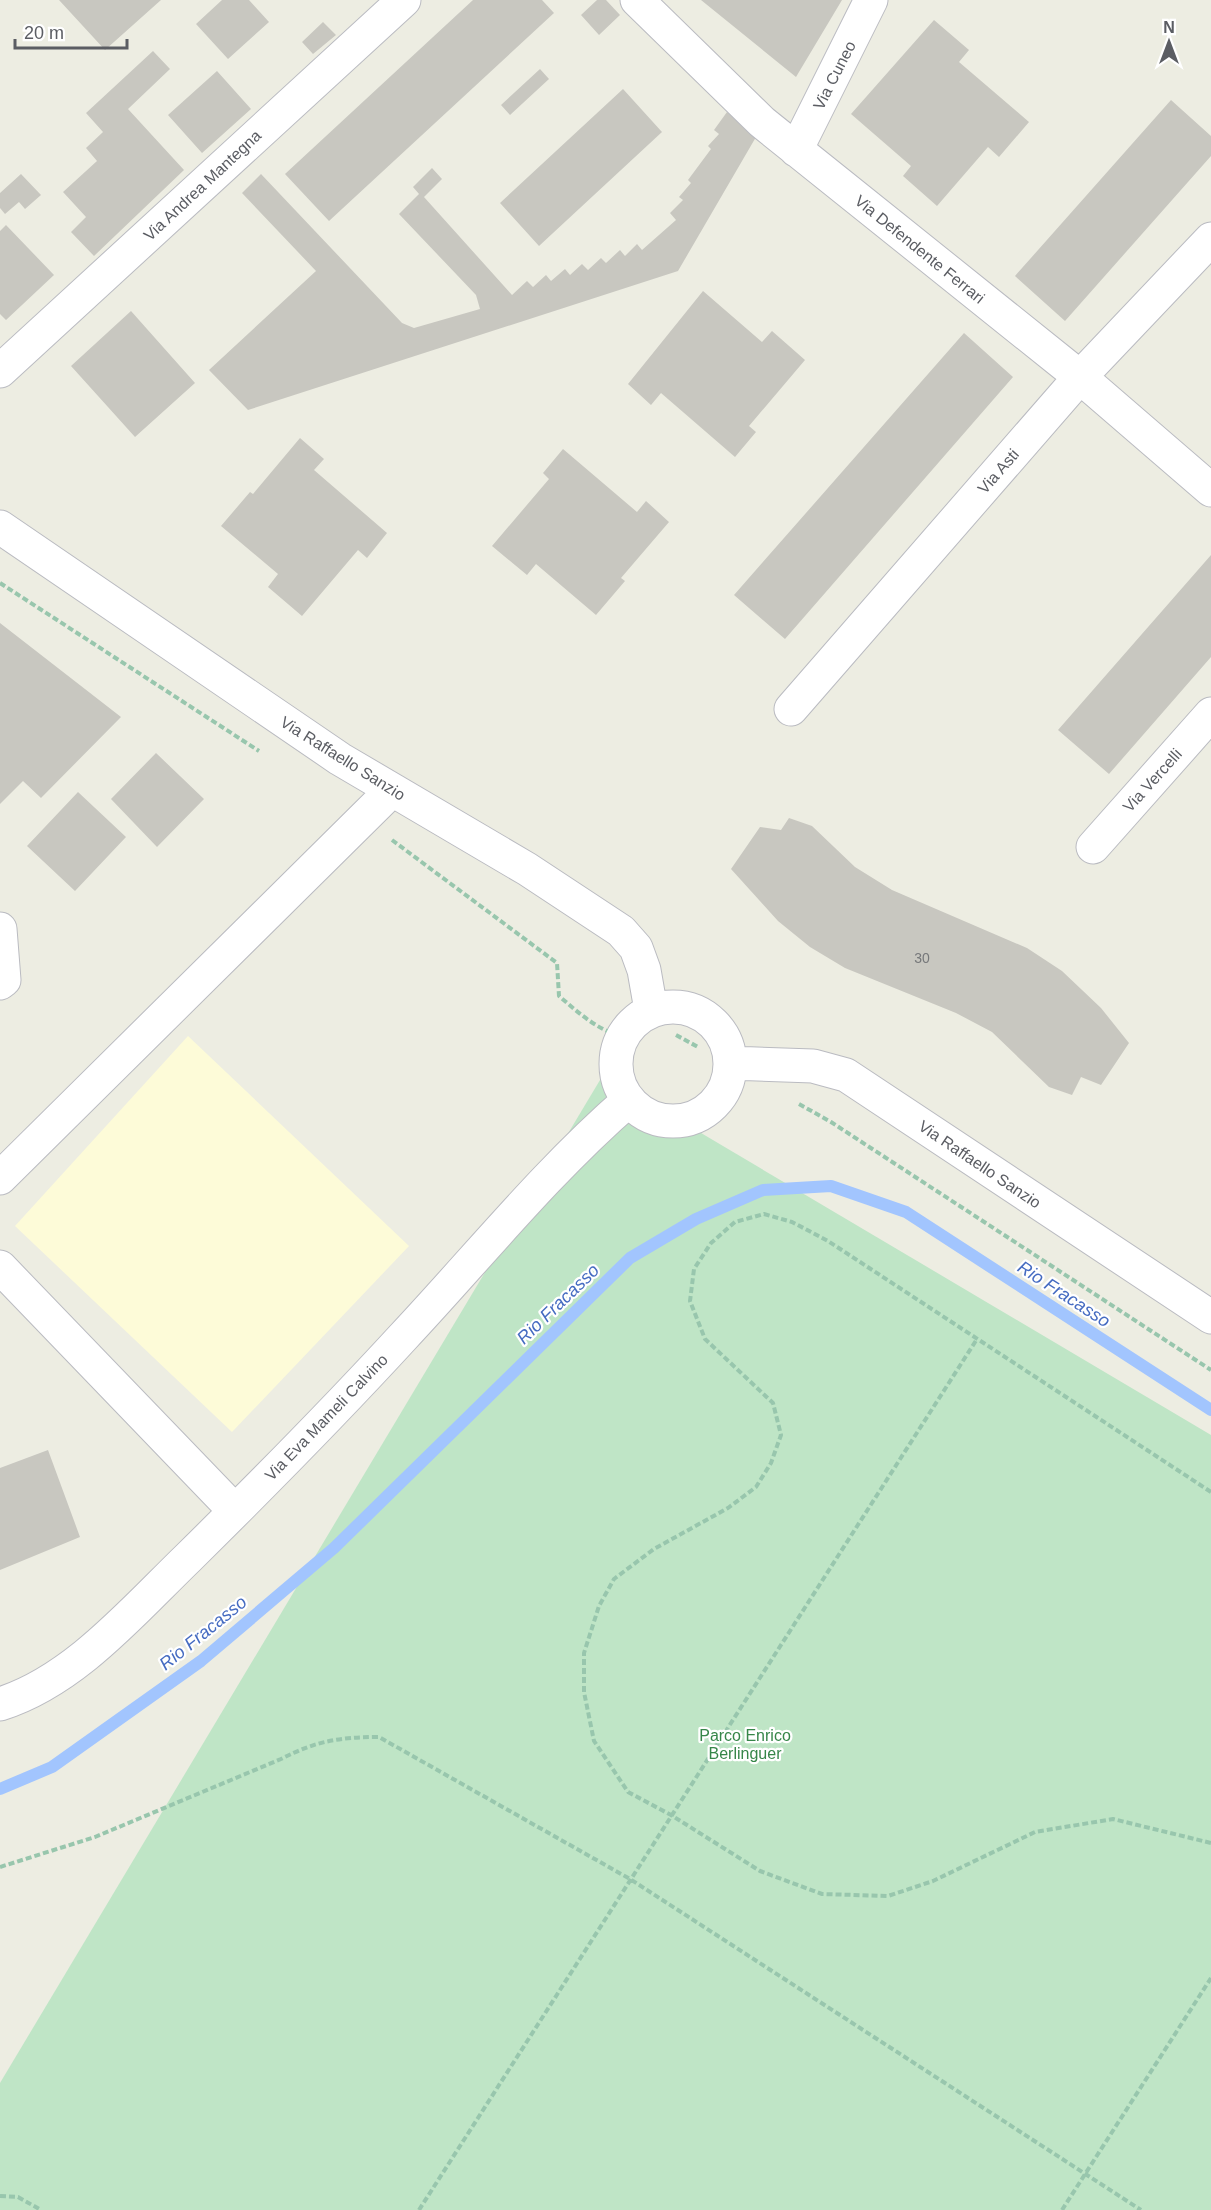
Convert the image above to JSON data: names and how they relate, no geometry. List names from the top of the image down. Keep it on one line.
{"streets":{"street":["Via Cuneo","Via Andrea Mantegna","Via Defendente Ferrari","Via Asti","Via Raffaello Sanzio","Via Vercelli","Via Eva Mameli Calvino"]},"crossings":[["Via Cuneo","Via Defendente Ferrari"],["Via Defendente Ferrari","Via Asti"],["Via Raffaello Sanzio","Via Eva Mameli Calvino"]],"water":["Rio Fracasso"],"parks":["Parco Enrico Berlinguer"],"house_numbers":["30"],"scale_bar":"20 m","north":"top"}
